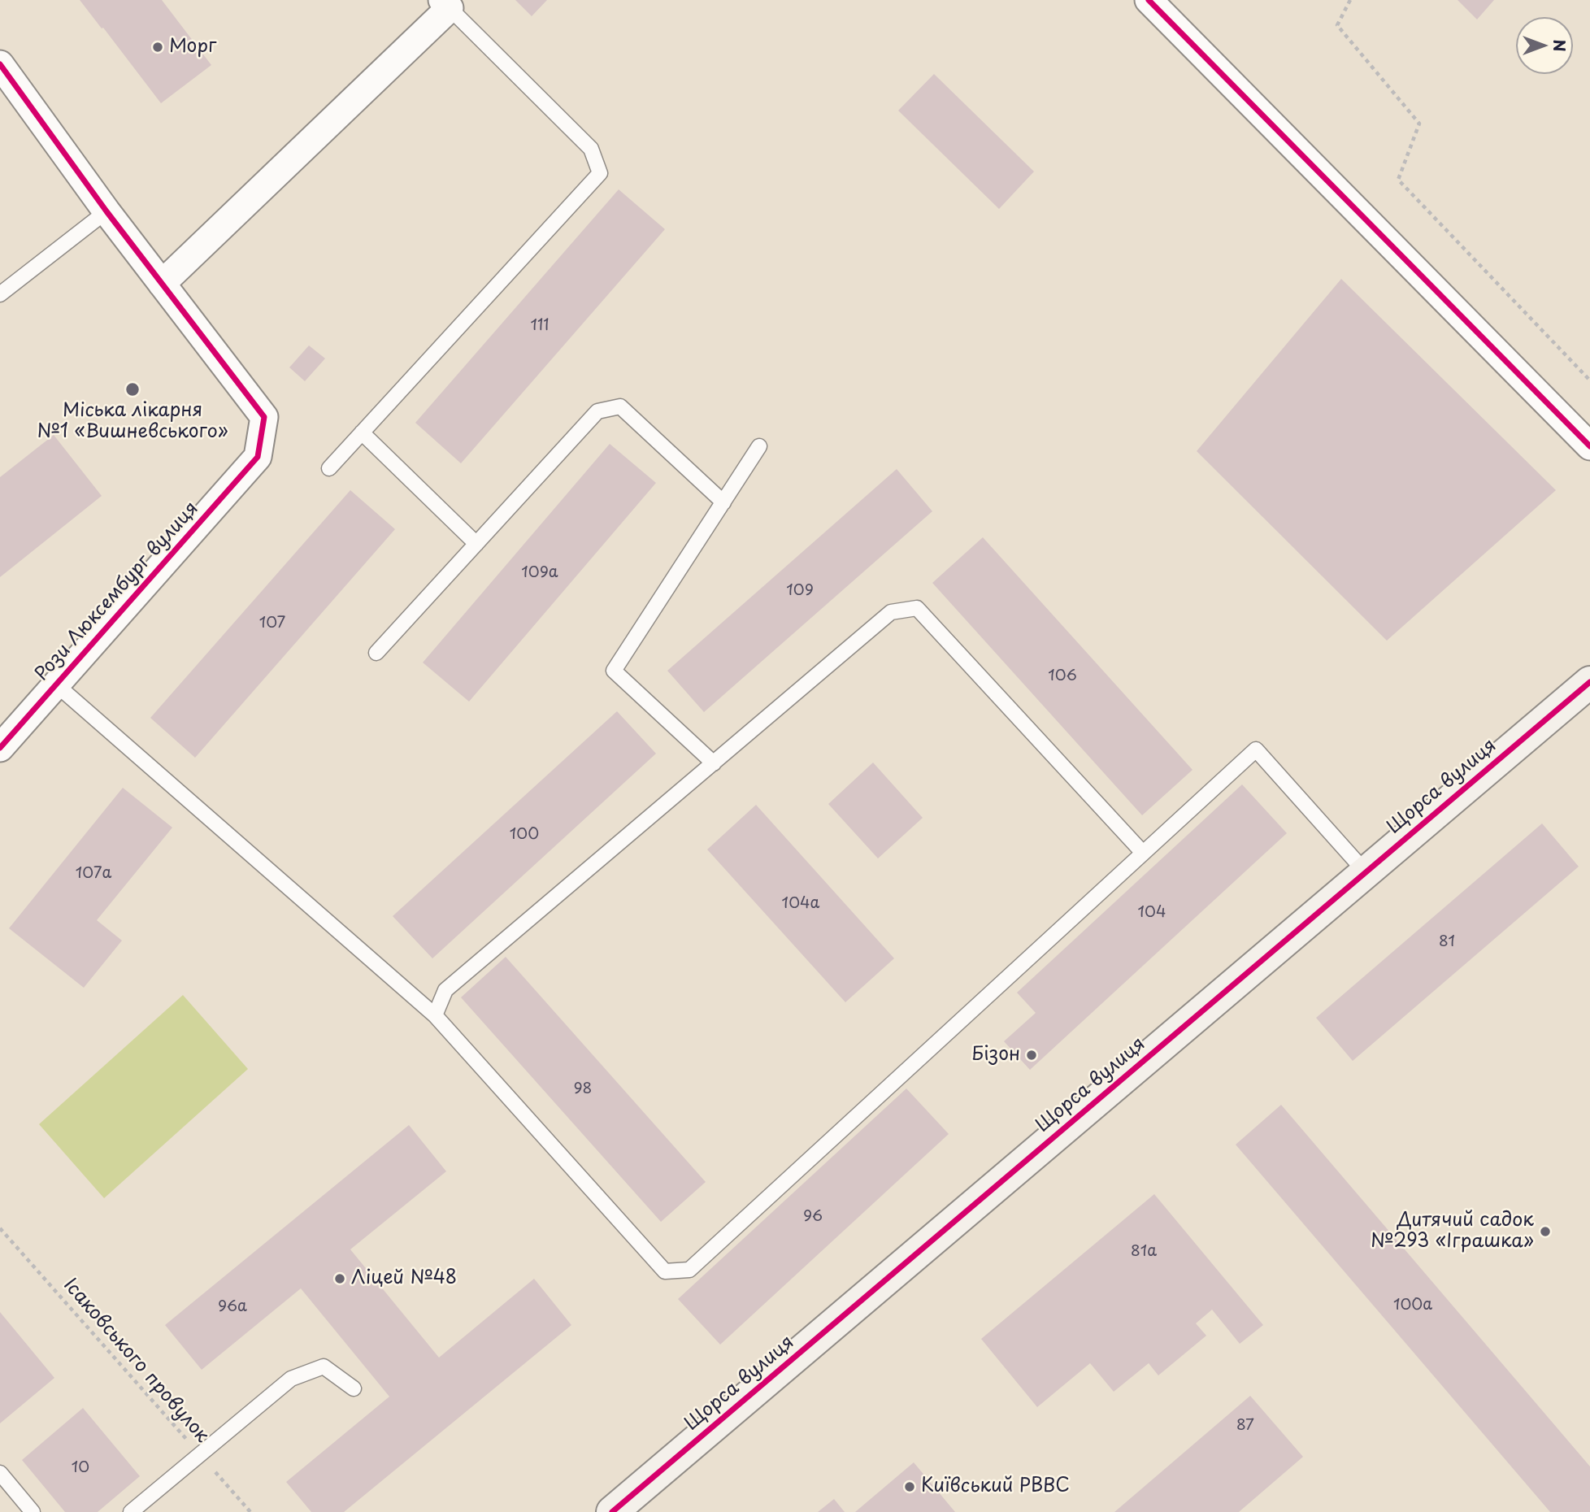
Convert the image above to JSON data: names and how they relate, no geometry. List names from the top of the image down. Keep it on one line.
{"streets":{"street":["Рози Люксембург вулиця","Щорса вулиця"],"path":["Ісаковського провулок"]},"places":["Морг","Міська лікарня №1 «Вишневського»","Бізон","Дитячий садок №293 «Іграшка»","Ліцей №48","Київський РВВС"],"house_numbers":["111","109а","109","107","106","100","107а","104а","104","81","98","96","81а","100а","96а","87","10"],"north":"right"}
